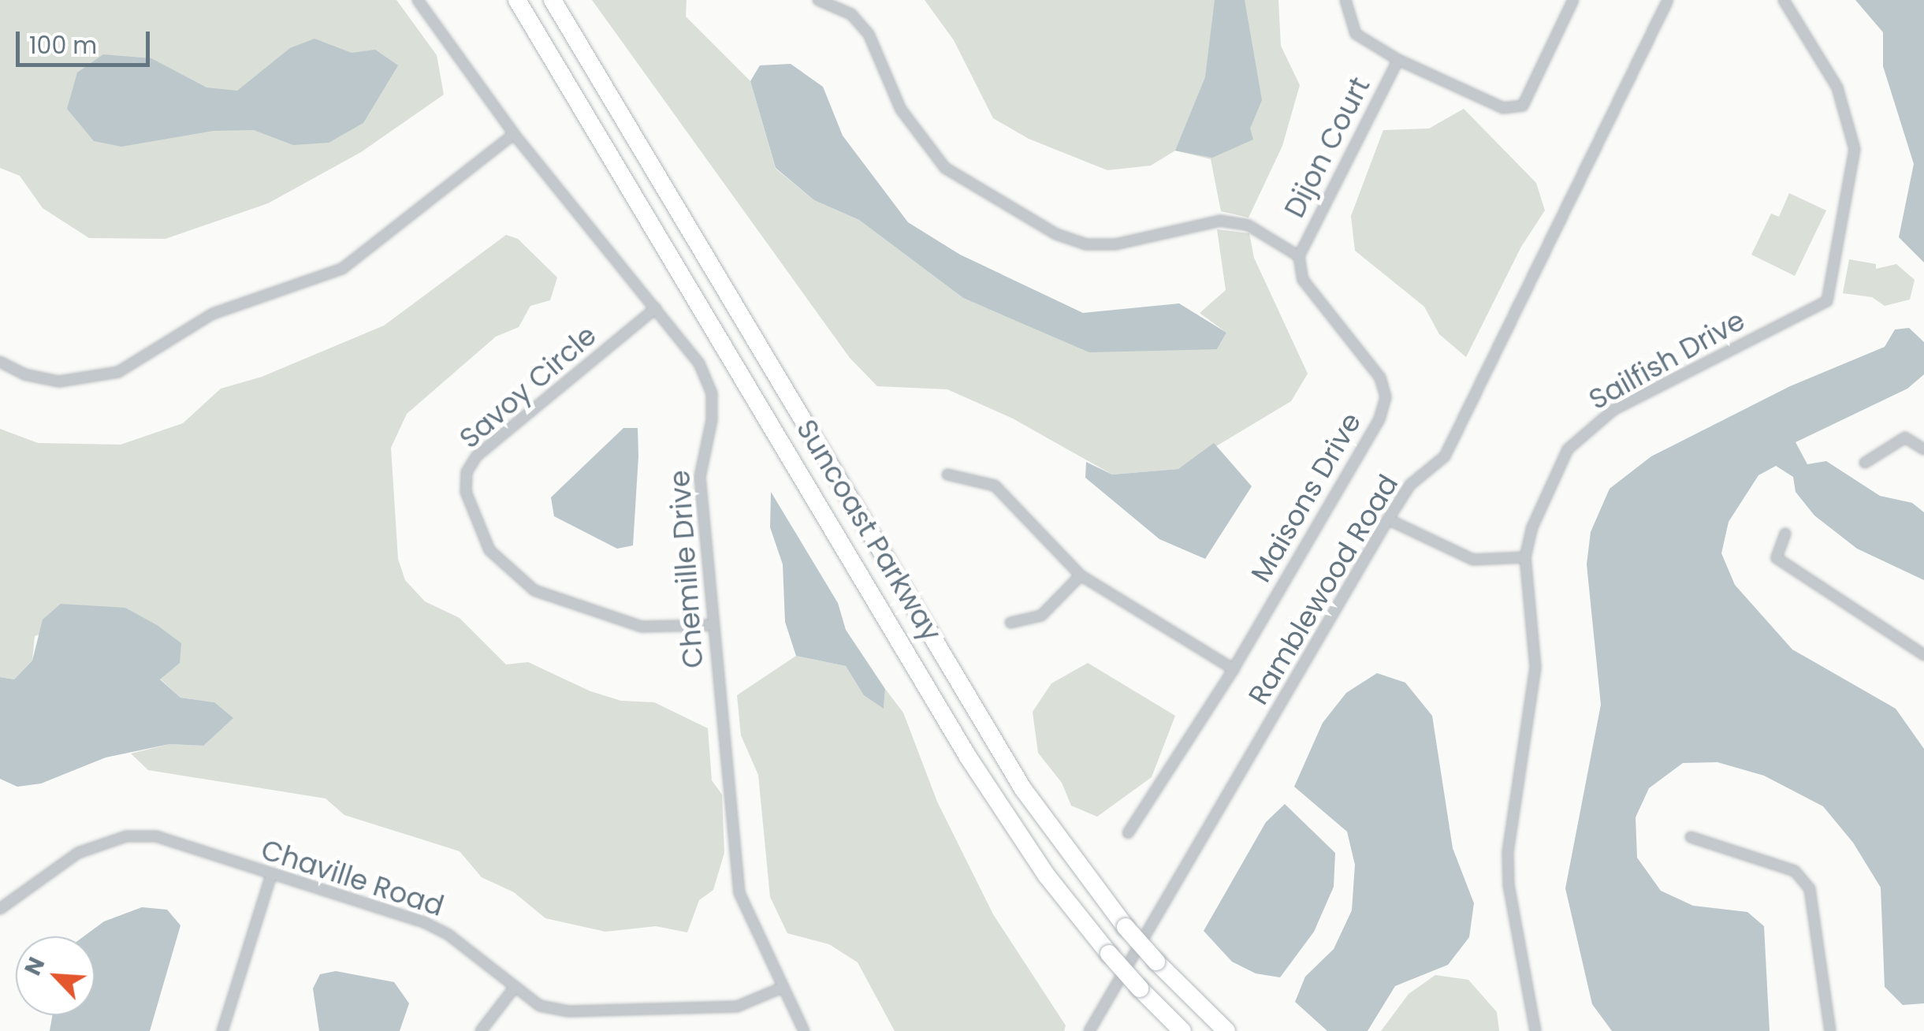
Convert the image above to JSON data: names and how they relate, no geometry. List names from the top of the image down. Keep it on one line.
{"streets":{"highway":["Suncoast Parkway"],"street":["Dijon Court","Sailfish Drive","Savoy Circle","Maisons Drive","Chemille Drive","Ramblewood Road","Chaville Road"]},"crossings":[["Dijon Court","Maisons Drive"],["Savoy Circle","Chemille Drive"],["Chemille Drive","Chaville Road"]],"scale_bar":"100 m","north":"top left"}
